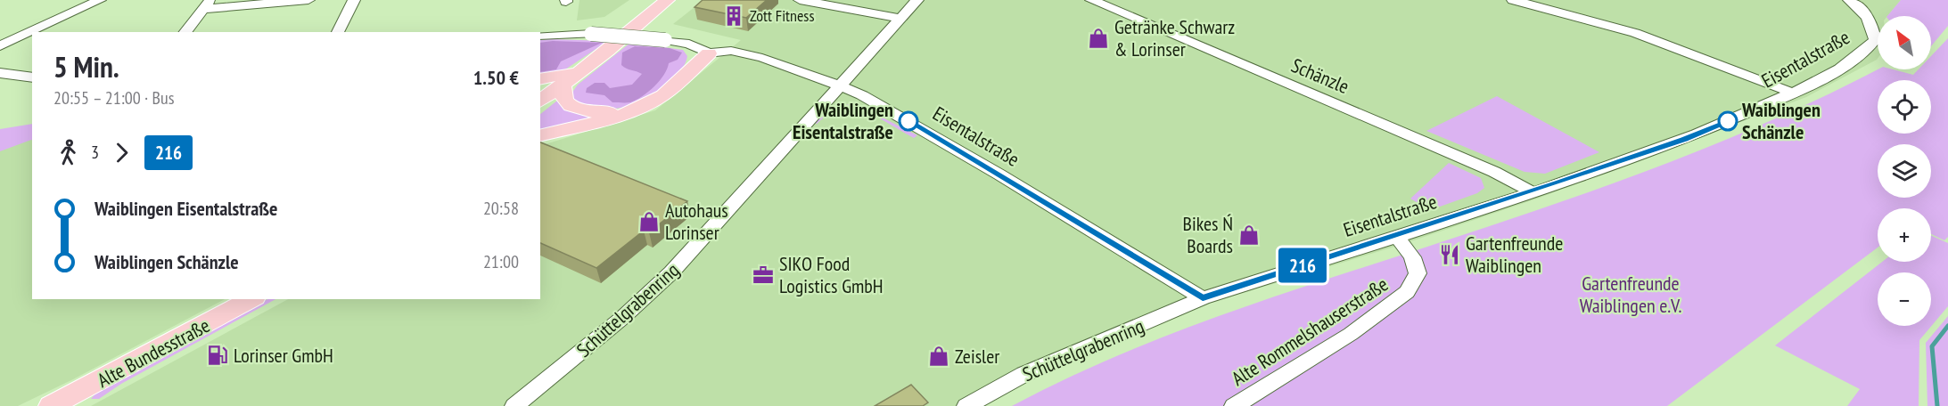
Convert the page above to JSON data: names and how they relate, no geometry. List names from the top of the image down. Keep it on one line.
{"streets":{"main road":["Alte Bundesstraße"],"street":["Eisentalstraße","Schänzle","Schüttelgrabenring","Alte Rommelshauserstraße"]},"crossings":[["Eisentalstraße","Schänzle"],["Eisentalstraße","Schüttelgrabenring"],["Eisentalstraße","Alte Rommelshauserstraße"]],"parks":["Gartenfreunde Waiblingen e.V."],"places":{"building":["Zott Fitness"],"shop":["Getränke Schwarz & Lorinser","Autohaus Lorinser","Bikes Ń Boards","Zeisler"],"other":["Waiblingen Eisentalstraße","Waiblingen Schänzle"],"restaurant":["Gartenfreunde Waiblingen"],"office":["SIKO Food Logistics GmbH"],"fuel station":["Lorinser GmbH"]},"lines":["bus line 216"],"north":"top left","page":{"on_map":"216","map_buttons":["+","−"],"heading":["5 Min.","20:55 – 21:00 · Bus","1.50 €"],"legs":["3","216"],"list":[{"name":"Waiblingen Eisentalstraße","value":"20:58"},{"name":"Waiblingen Schänzle","value":"21:00"}]}}
